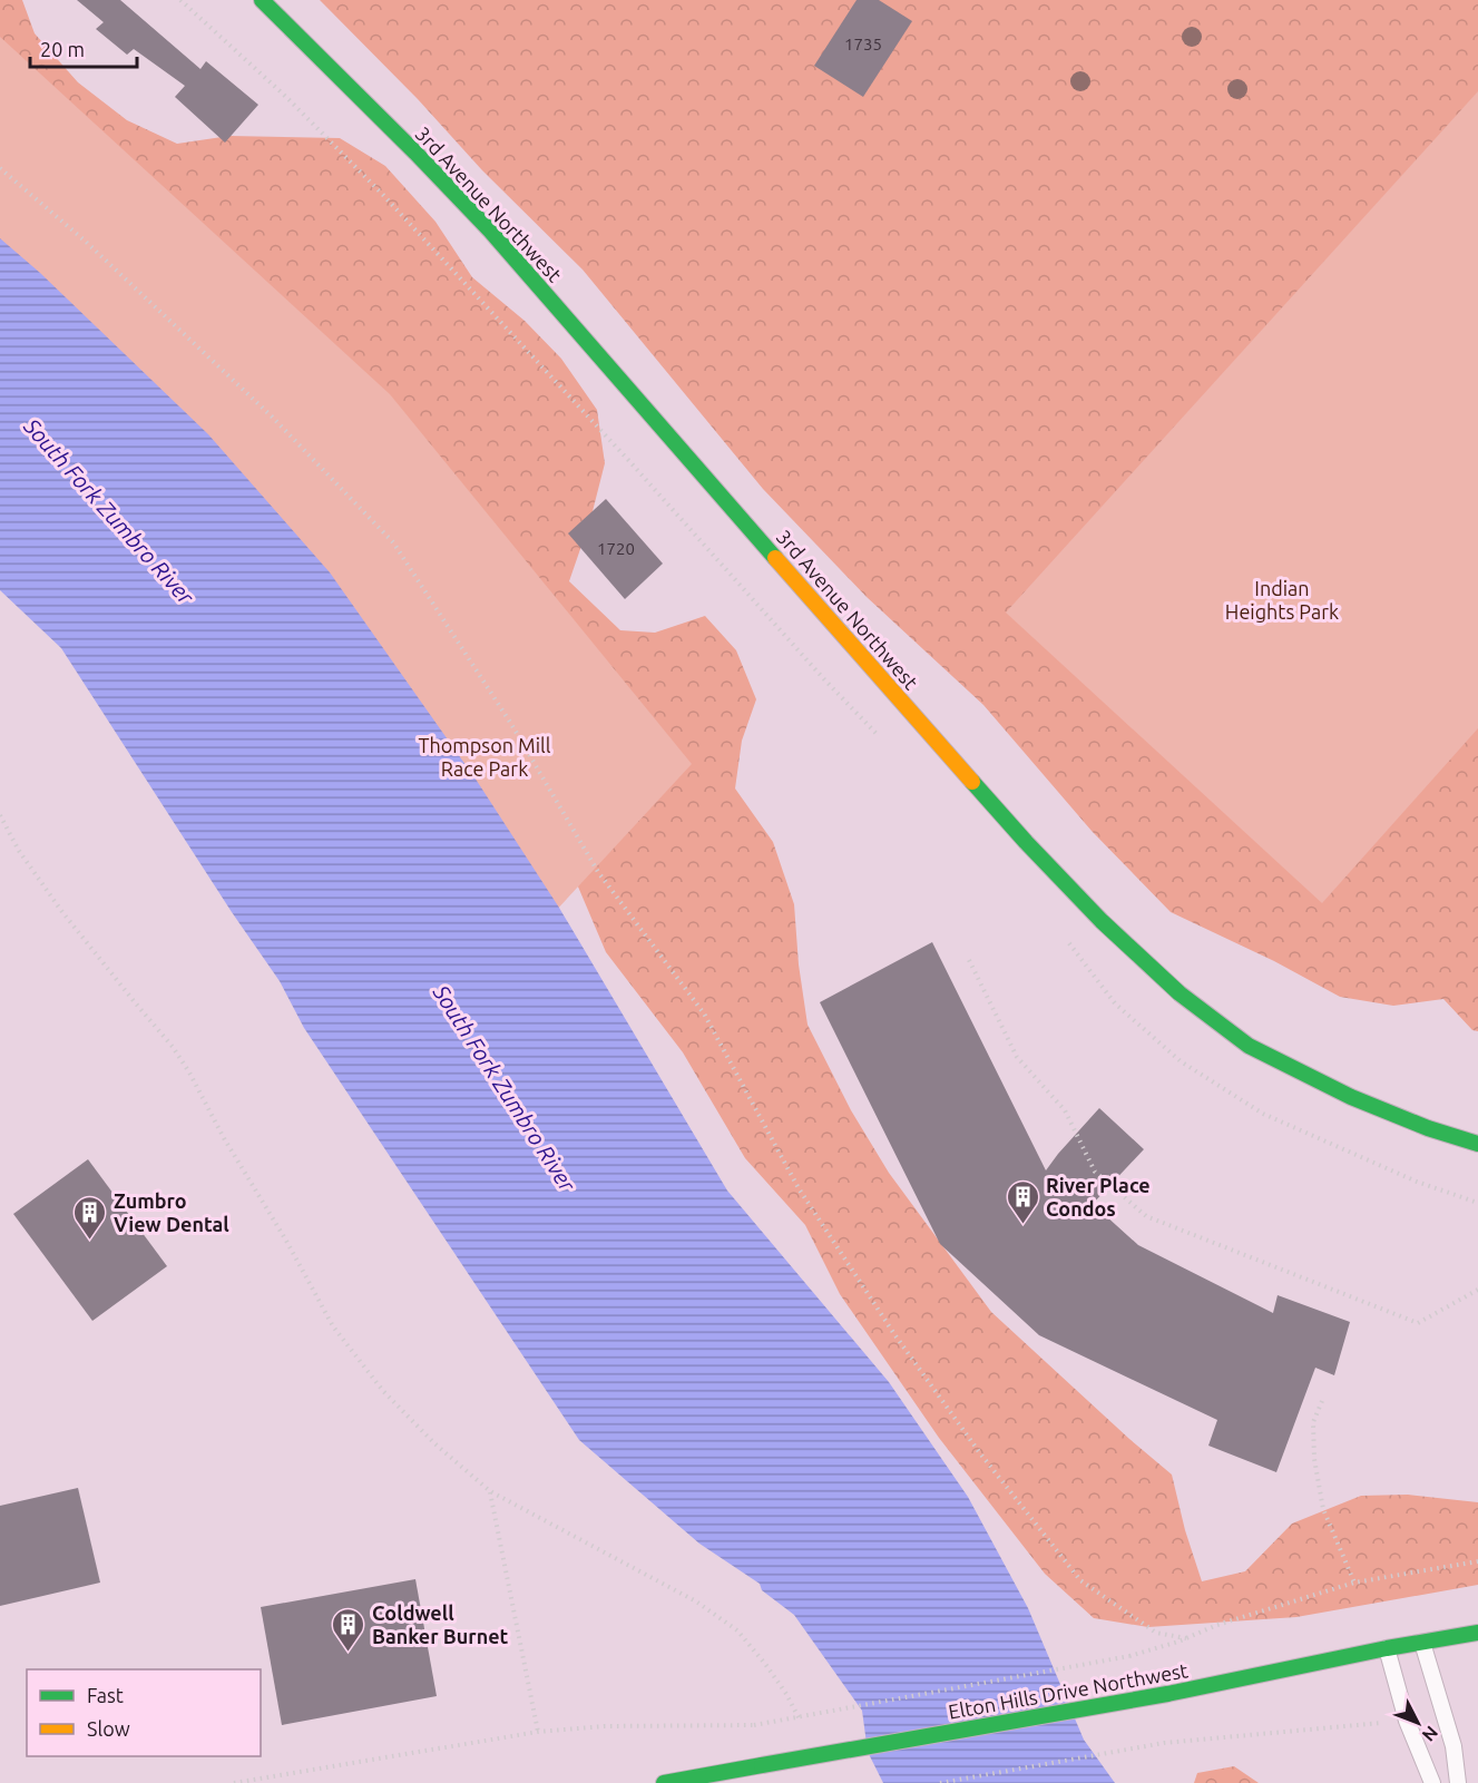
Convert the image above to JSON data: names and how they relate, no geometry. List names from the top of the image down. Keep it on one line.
{"streets":{"main road":["3rd Avenue Northwest","Elton Hills Drive Northwest"]},"water":["South Fork Zumbro River"],"parks":["Indian Heights Park","Thompson Mill Race Park"],"places":{"building":["River Place Condos","Zumbro View Dental","Coldwell Banker Burnet"]},"house_numbers":["1735","1720"],"legend":["Fast","Slow"],"scale_bar":"20 m","north":"bottom right"}
